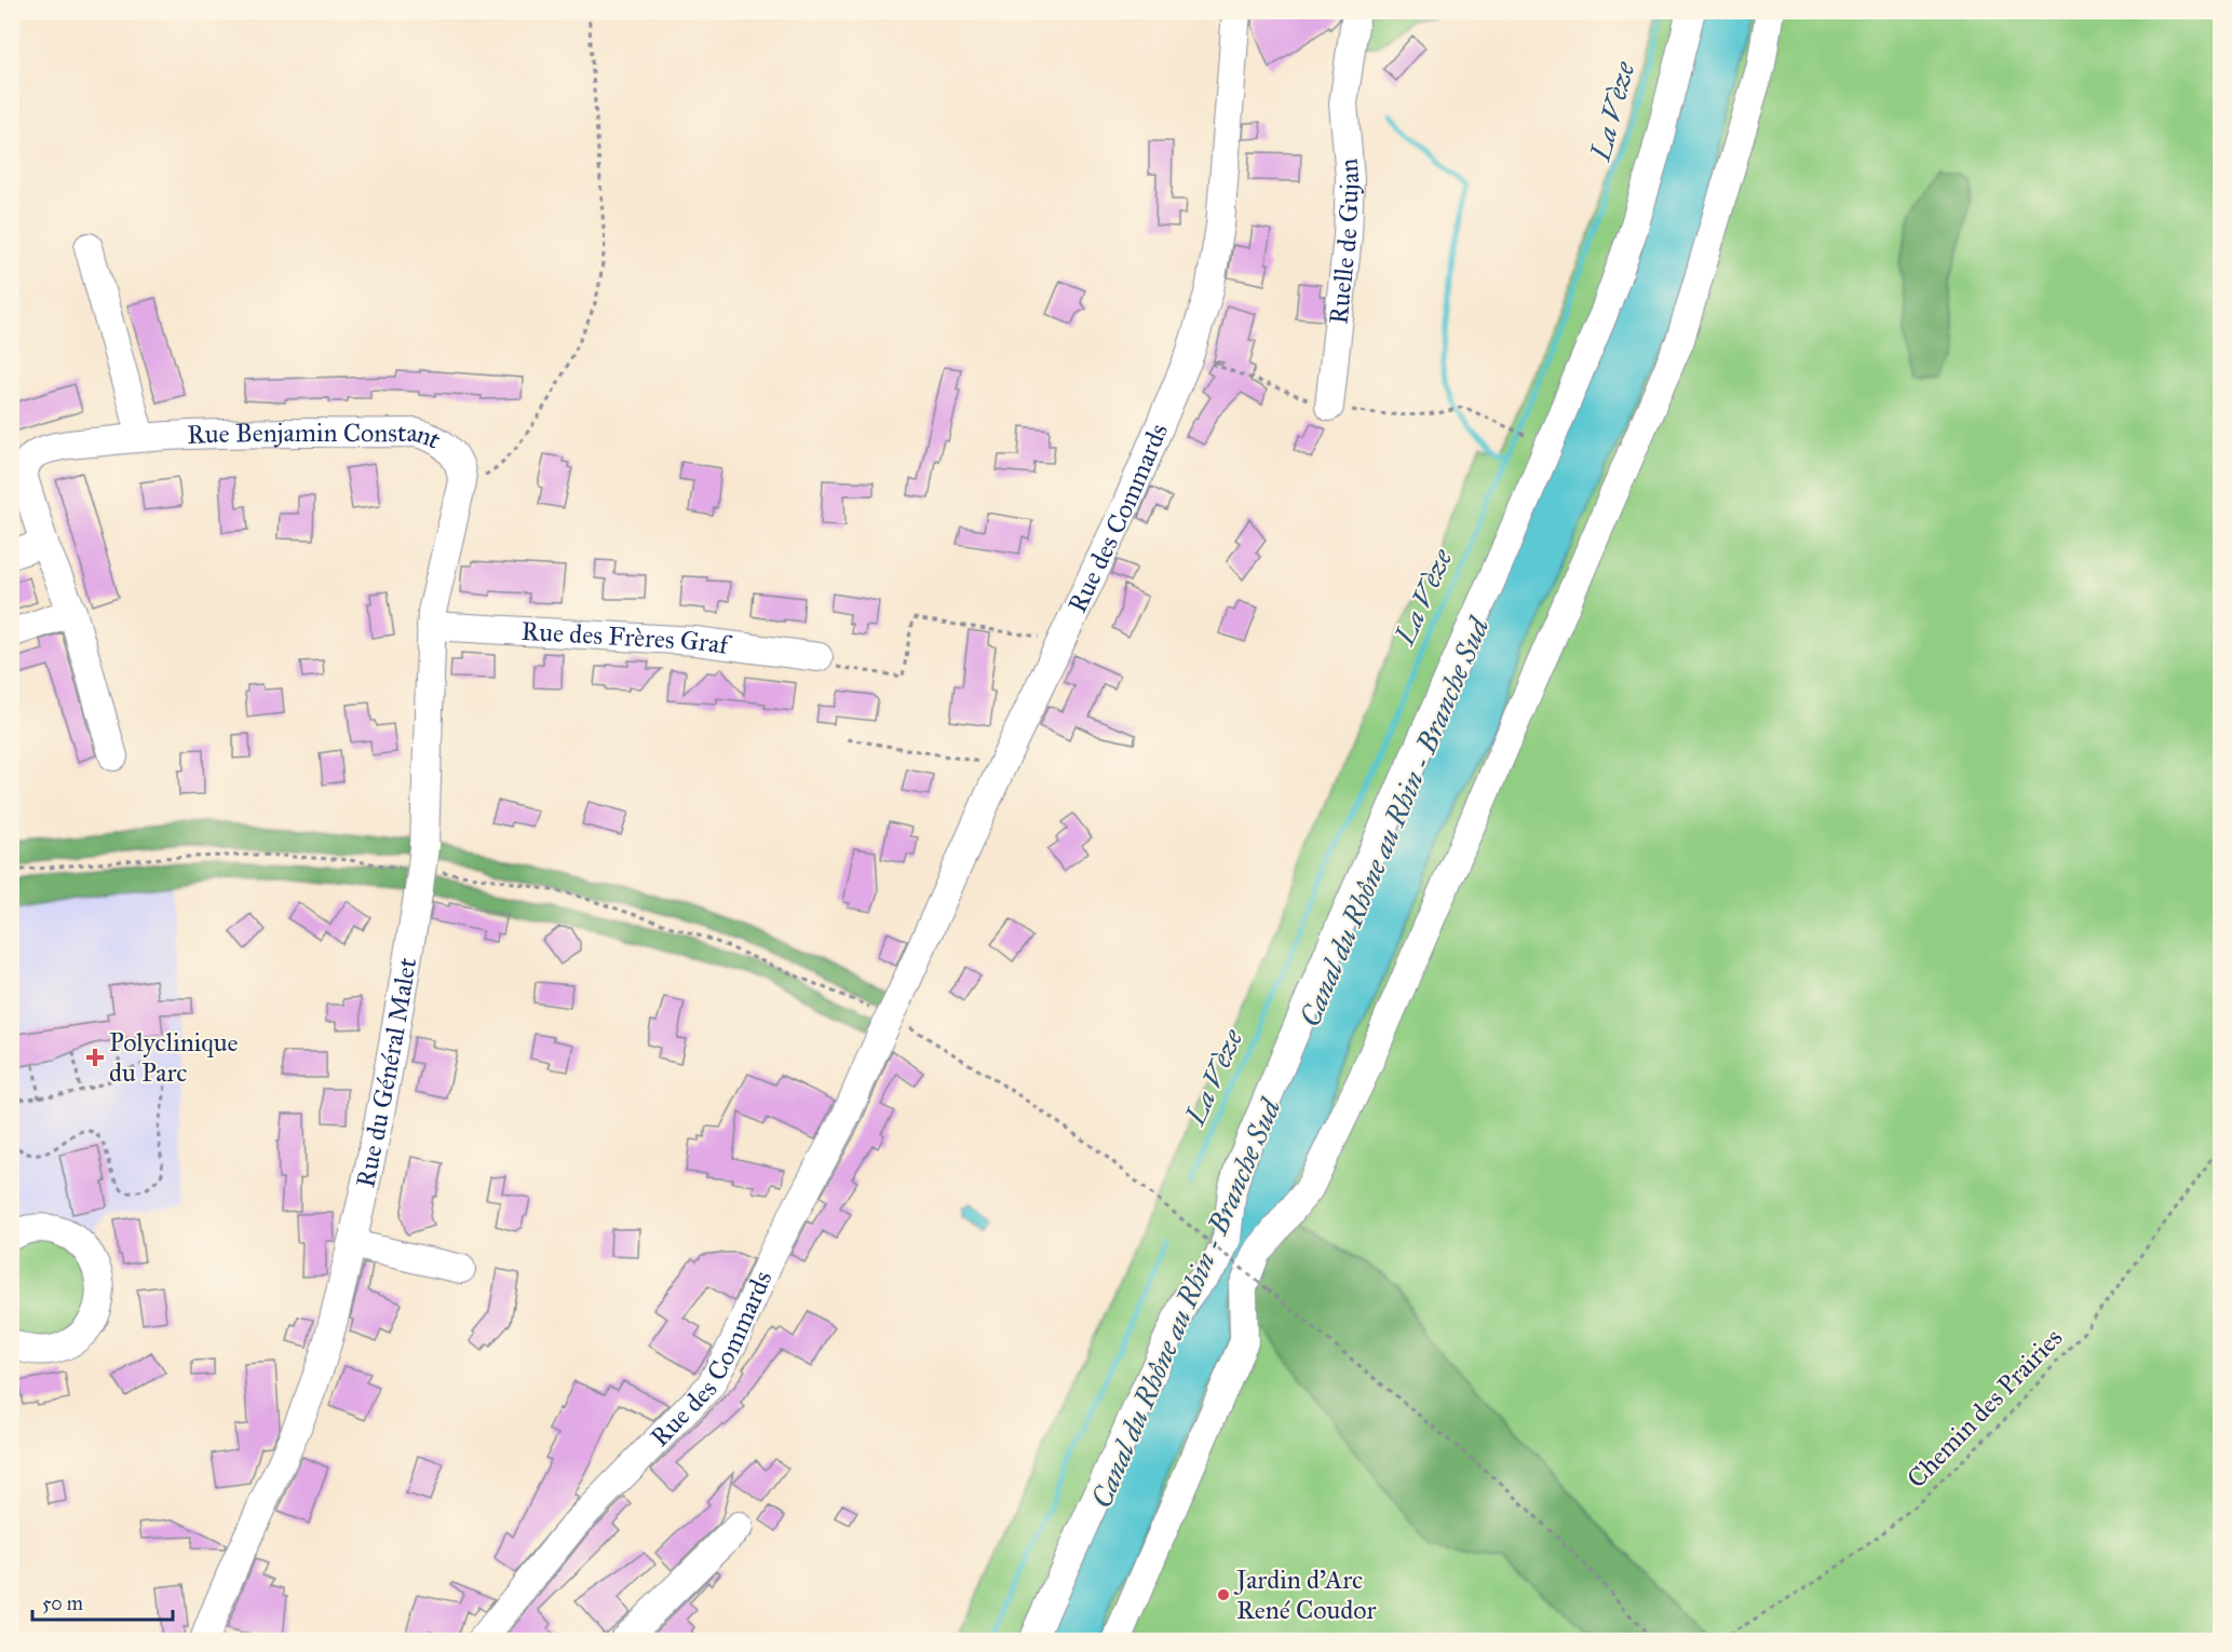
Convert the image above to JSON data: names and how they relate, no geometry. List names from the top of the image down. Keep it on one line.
{"streets":{"street":["Ruelle de Gujan","Rue Benjamin Constant","Rue des Commards","Rue des Frères Graf","Rue du Général Malet"],"path":["Chemin des Prairies"]},"crossings":[["Rue Benjamin Constant","Rue du Général Malet"],["Rue des Frères Graf","Rue du Général Malet"]],"water":["La Vèze","Canal du Rhône au Rhin - Branche Sud"],"places":{"health":["Polyclinique du Parc"],"other":["Jardin d'Arc René Coudor"]},"scale_bar":"50 m"}
